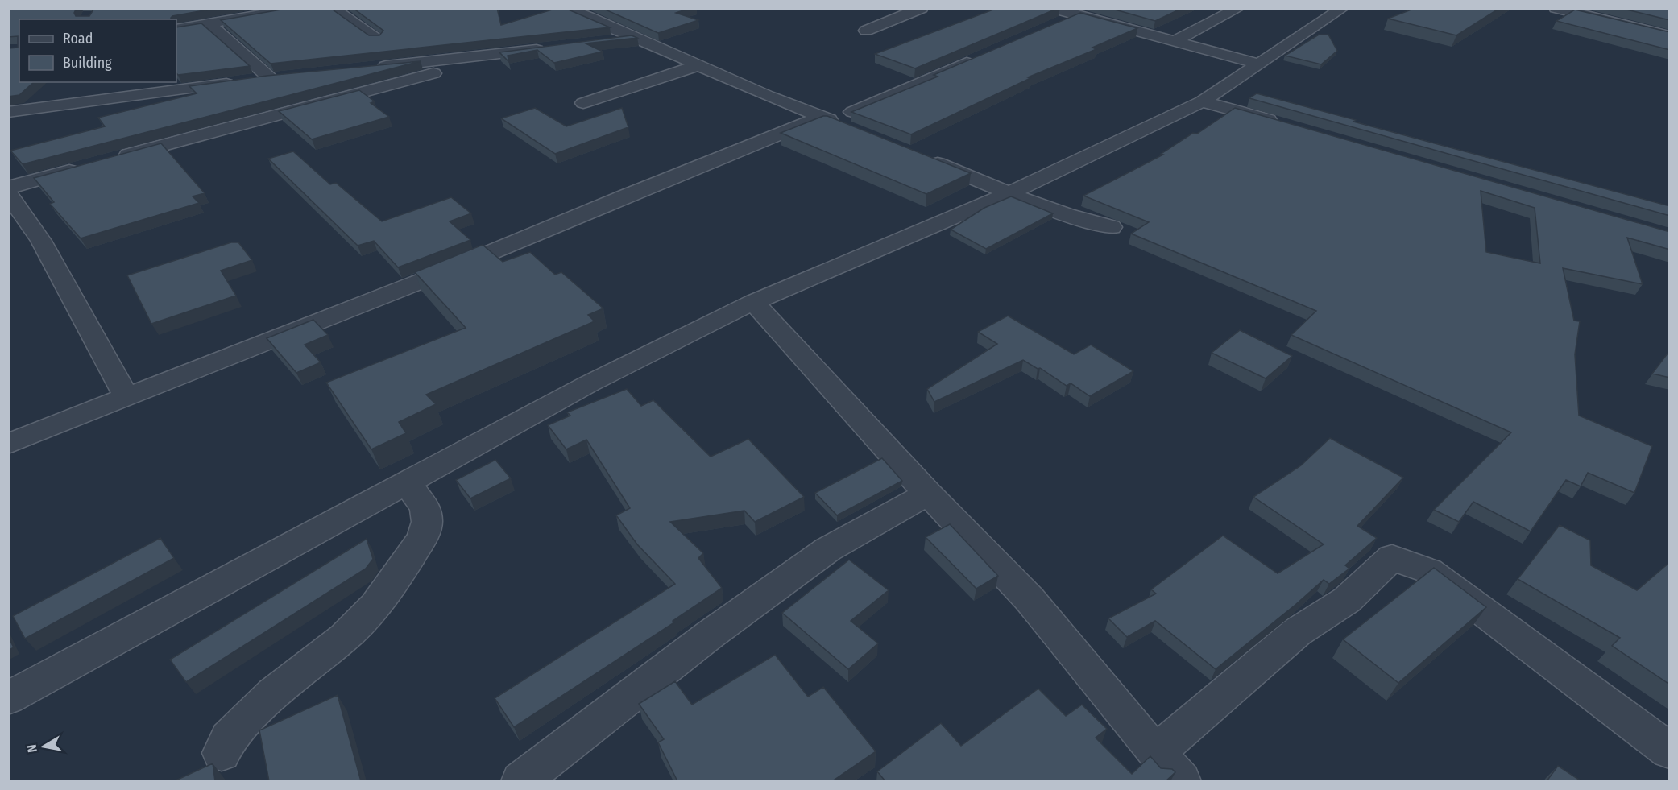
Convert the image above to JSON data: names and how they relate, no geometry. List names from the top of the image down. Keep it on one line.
{"legend":["Road","Building"],"north":"left"}
